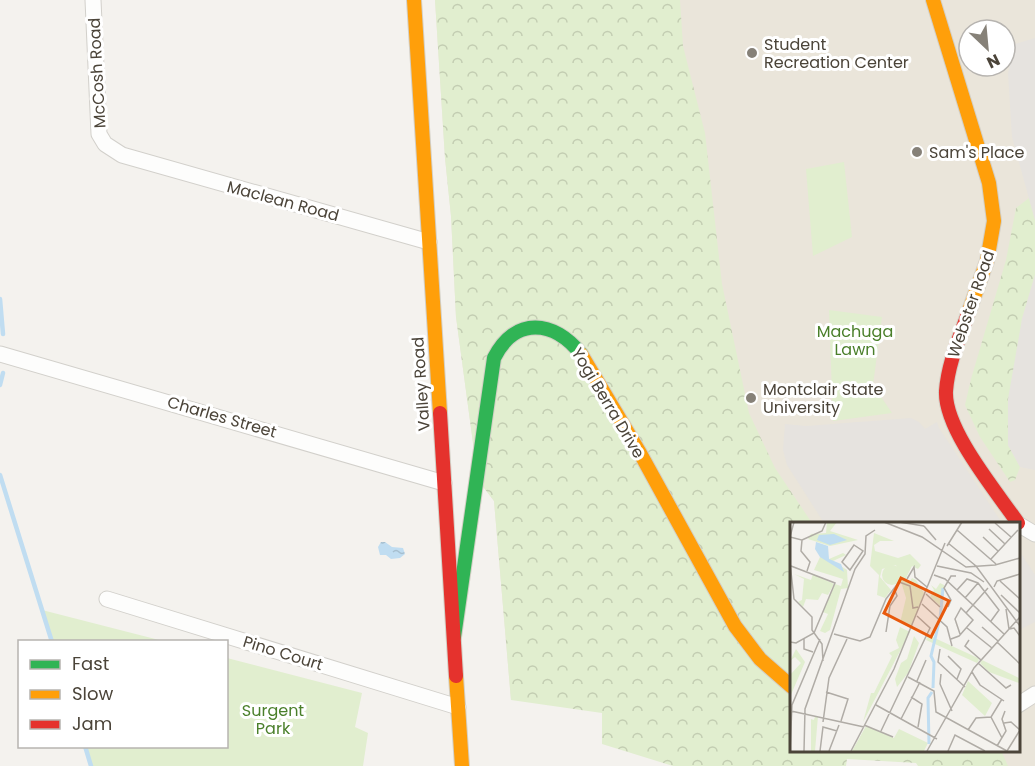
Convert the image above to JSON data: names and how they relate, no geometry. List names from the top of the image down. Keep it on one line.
{"streets":{"street":["McCosh Road","Maclean Road","Webster Road","Valley Road","Yogi Berra Drive","Charles Street","Pino Court"]},"crossings":[["McCosh Road","Maclean Road"],["Maclean Road","Valley Road"],["Valley Road","Yogi Berra Drive"],["Valley Road","Charles Street"],["Valley Road","Pino Court"]],"parks":["Machuga Lawn","Surgent Park"],"places":["Student Recreation Center","Sam's Place","Montclair State University"],"legend":["Fast","Slow","Jam"],"north":"bottom right"}
